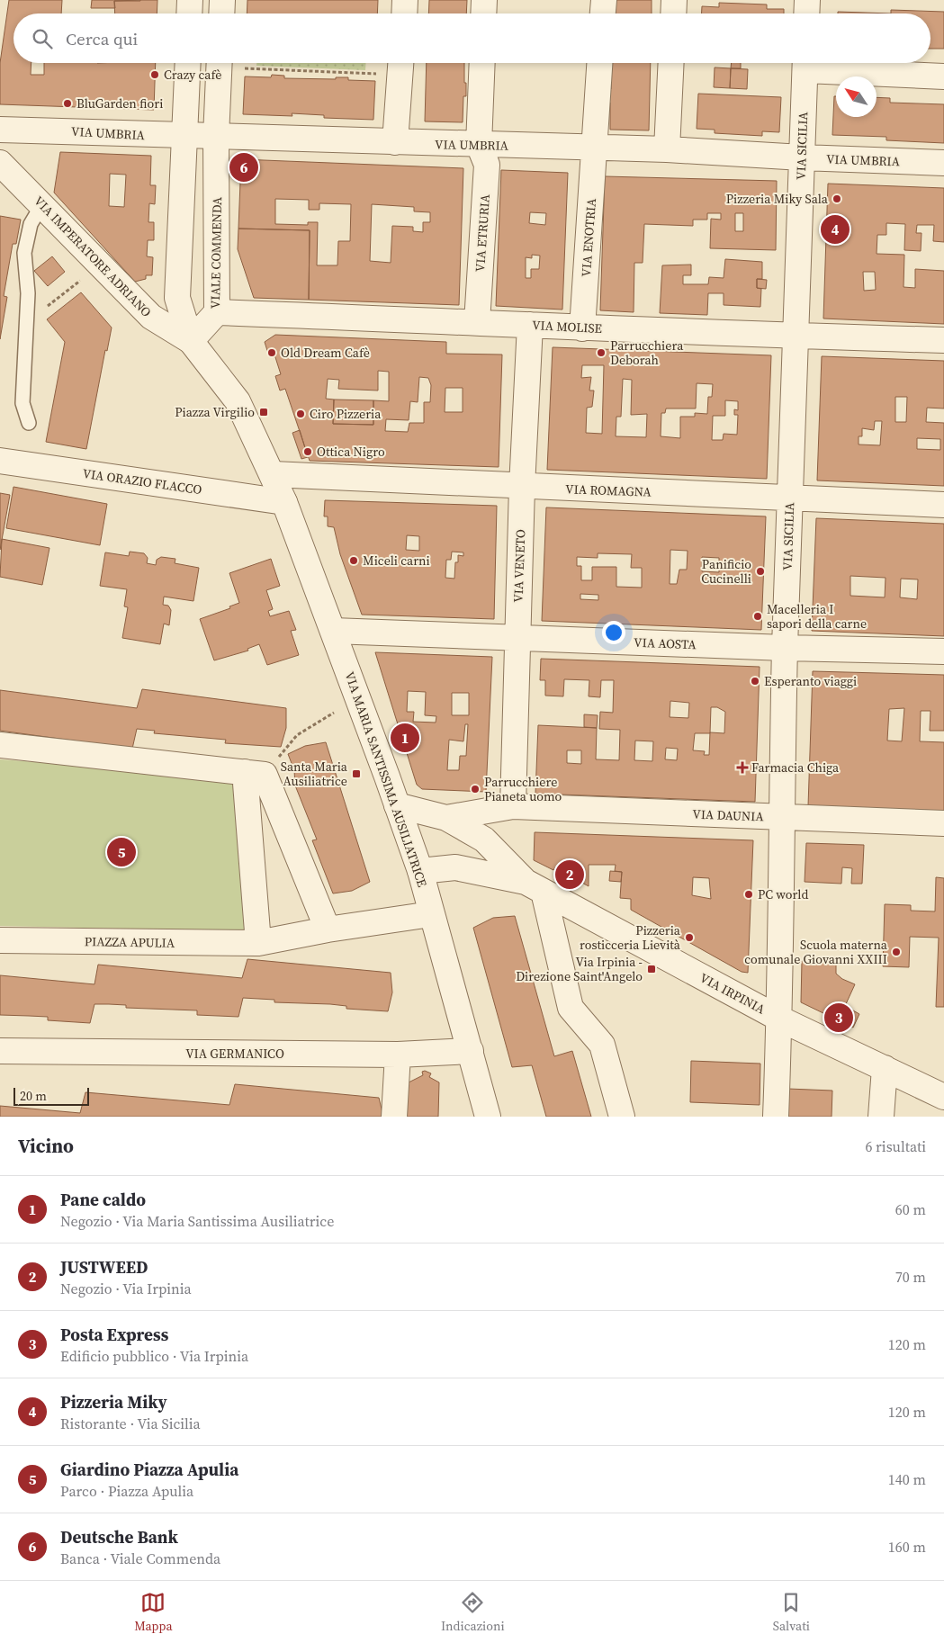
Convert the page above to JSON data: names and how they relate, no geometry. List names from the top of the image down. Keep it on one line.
{"streets":{"street":["VIA UMBRIA","VIA SICILIA","VIA ETRURIA","VIA ENOTRIA","VIALE COMMENDA","VIA IMPERATORE ADRIANO","VIA MOLISE","VIA ORAZIO FLACCO","VIA ROMAGNA","VIA VENETO","VIA AOSTA","VIA MARIA SANTISSIMA AUSILIATRICE","VIA DAUNIA","PIAZZA APULIA","VIA IRPINIA","VIA GERMANICO"]},"crossings":[["VIA UMBRIA","VIA SICILIA"],["VIA UMBRIA","VIA ETRURIA"],["VIA UMBRIA","VIA ENOTRIA"],["VIA UMBRIA","VIALE COMMENDA"],["VIA SICILIA","VIA MOLISE"],["VIA SICILIA","VIA ROMAGNA"],["VIA SICILIA","VIA AOSTA"],["VIA SICILIA","VIA DAUNIA"],["VIA SICILIA","VIA IRPINIA"],["VIA ETRURIA","VIA MOLISE"],["VIA ENOTRIA","VIA MOLISE"],["VIALE COMMENDA","VIA IMPERATORE ADRIANO"],["VIALE COMMENDA","VIA MOLISE"],["VIA MOLISE","VIA VENETO"],["VIA ORAZIO FLACCO","VIA MARIA SANTISSIMA AUSILIATRICE"],["VIA ROMAGNA","VIA VENETO"],["VIA ROMAGNA","VIA MARIA SANTISSIMA AUSILIATRICE"],["VIA VENETO","VIA AOSTA"],["VIA VENETO","VIA DAUNIA"],["VIA AOSTA","VIA MARIA SANTISSIMA AUSILIATRICE"],["VIA MARIA SANTISSIMA AUSILIATRICE","PIAZZA APULIA"],["VIA MARIA SANTISSIMA AUSILIATRICE","VIA GERMANICO"]],"places":{"other":["Crazy cafè","BluGarden fiori","Pizzeria Miky Sala","Old Dream Cafè","Parrucchiera Deborah","Ciro Pizzeria","Ottica Nigro","Miceli carni","Panificio Cucinelli","Macelleria I sapori della carne","Esperanto viaggi","Parrucchiere Pianeta uomo","PC world","Pizzeria rosticceria Lievità","Scuola materna comunale Giovanni XXIII"],"transit":["Piazza Virgilio","Santa Maria Ausiliatrice","Via Irpinia - Direzione Saint'Angelo"],"health":["Farmacia Chiga"]},"scale_bar":"20 m","north":"top left","page":{"search":"Cerca qui","pins":["6","4","1","5","2","3"],"scale":"20 m","heading":["Vicino","6 risultati"],"list":[{"mark":"1","name":"Pane caldo","note":"Negozio · Via Maria Santissima Ausiliatrice","value":"60 m"},{"mark":"2","name":"JUSTWEED","note":"Negozio · Via Irpinia","value":"70 m"},{"mark":"3","name":"Posta Express","note":"Edificio pubblico · Via Irpinia","value":"120 m"},{"mark":"4","name":"Pizzeria Miky","note":"Ristorante · Via Sicilia","value":"120 m"},{"mark":"5","name":"Giardino Piazza Apulia","note":"Parco · Piazza Apulia","value":"140 m"},{"mark":"6","name":"Deutsche Bank","note":"Banca · Viale Commenda","value":"160 m"}],"nav":["Mappa","Indicazioni","Salvati"]}}
